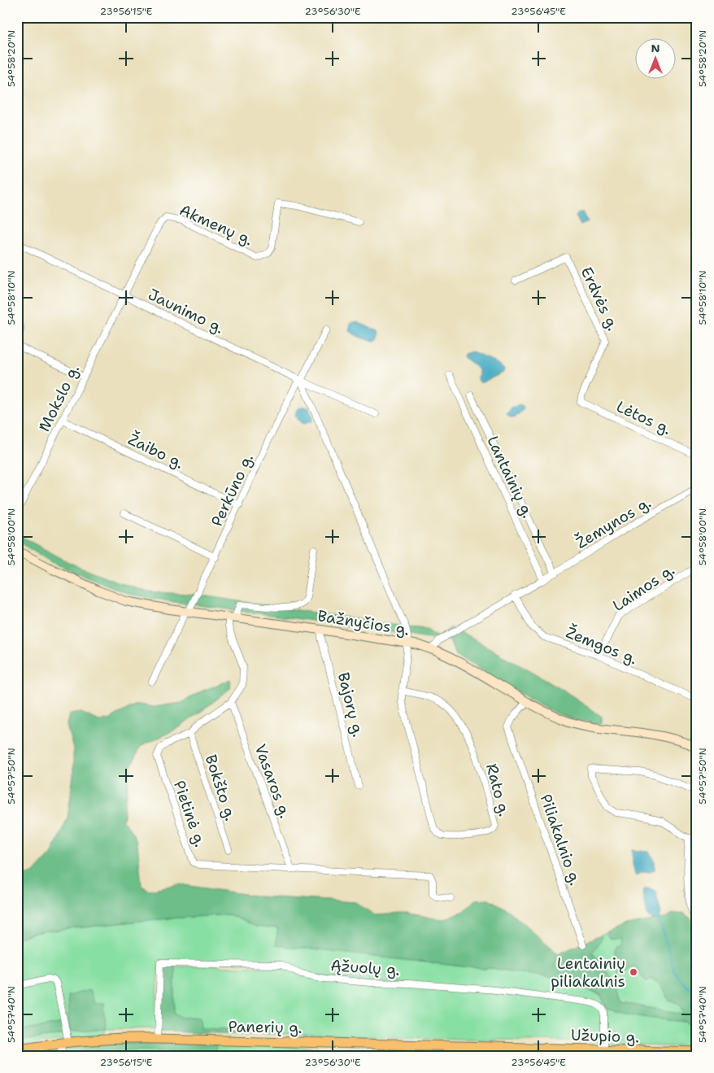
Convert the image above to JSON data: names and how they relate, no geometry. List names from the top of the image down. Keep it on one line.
{"streets":{"main road":["Bažnyčios g.","Panerių g.","Užupio g."],"street":["Akmenų g.","Erdvės g.","Jaunimo g.","Mokslo g.","Lėtos g.","Žaibo g.","Lantainių g.","Perkūno g.","Žemynos g.","Laimos g.","Žemgos g.","Bajorų g.","Vasaros g.","Bokšto g.","Rato g.","Pietinė g.","Piliakalnio g.","Ąžuolų g."]},"crossings":[["Akmenų g.","Jaunimo g."],["Akmenų g.","Mokslo g."],["Erdvės g.","Lėtos g."],["Jaunimo g.","Mokslo g."],["Jaunimo g.","Perkūno g."],["Mokslo g.","Žaibo g."],["Žaibo g.","Perkūno g."],["Lantainių g.","Žemynos g."],["Perkūno g.","Bažnyčios g."],["Laimos g.","Žemgos g."],["Bažnyčios g.","Bajorų g."],["Bažnyčios g.","Rato g."],["Bažnyčios g.","Pietinė g."],["Bažnyčios g.","Piliakalnio g."],["Vasaros g.","Pietinė g."],["Bokšto g.","Pietinė g."],["Ąžuolų g.","Panerių g."],["Ąžuolų g.","Užupio g."],["Panerių g.","Užupio g."]],"places":["Lentainių piliakalnis"],"north":"top","coordinates":["23°56'15\"E","23°56'30\"E","23°56'45\"E","54°58'20\"N","54°58'10\"N","54°58'00\"N","54°57'50\"N","54°57'40\"N"]}
